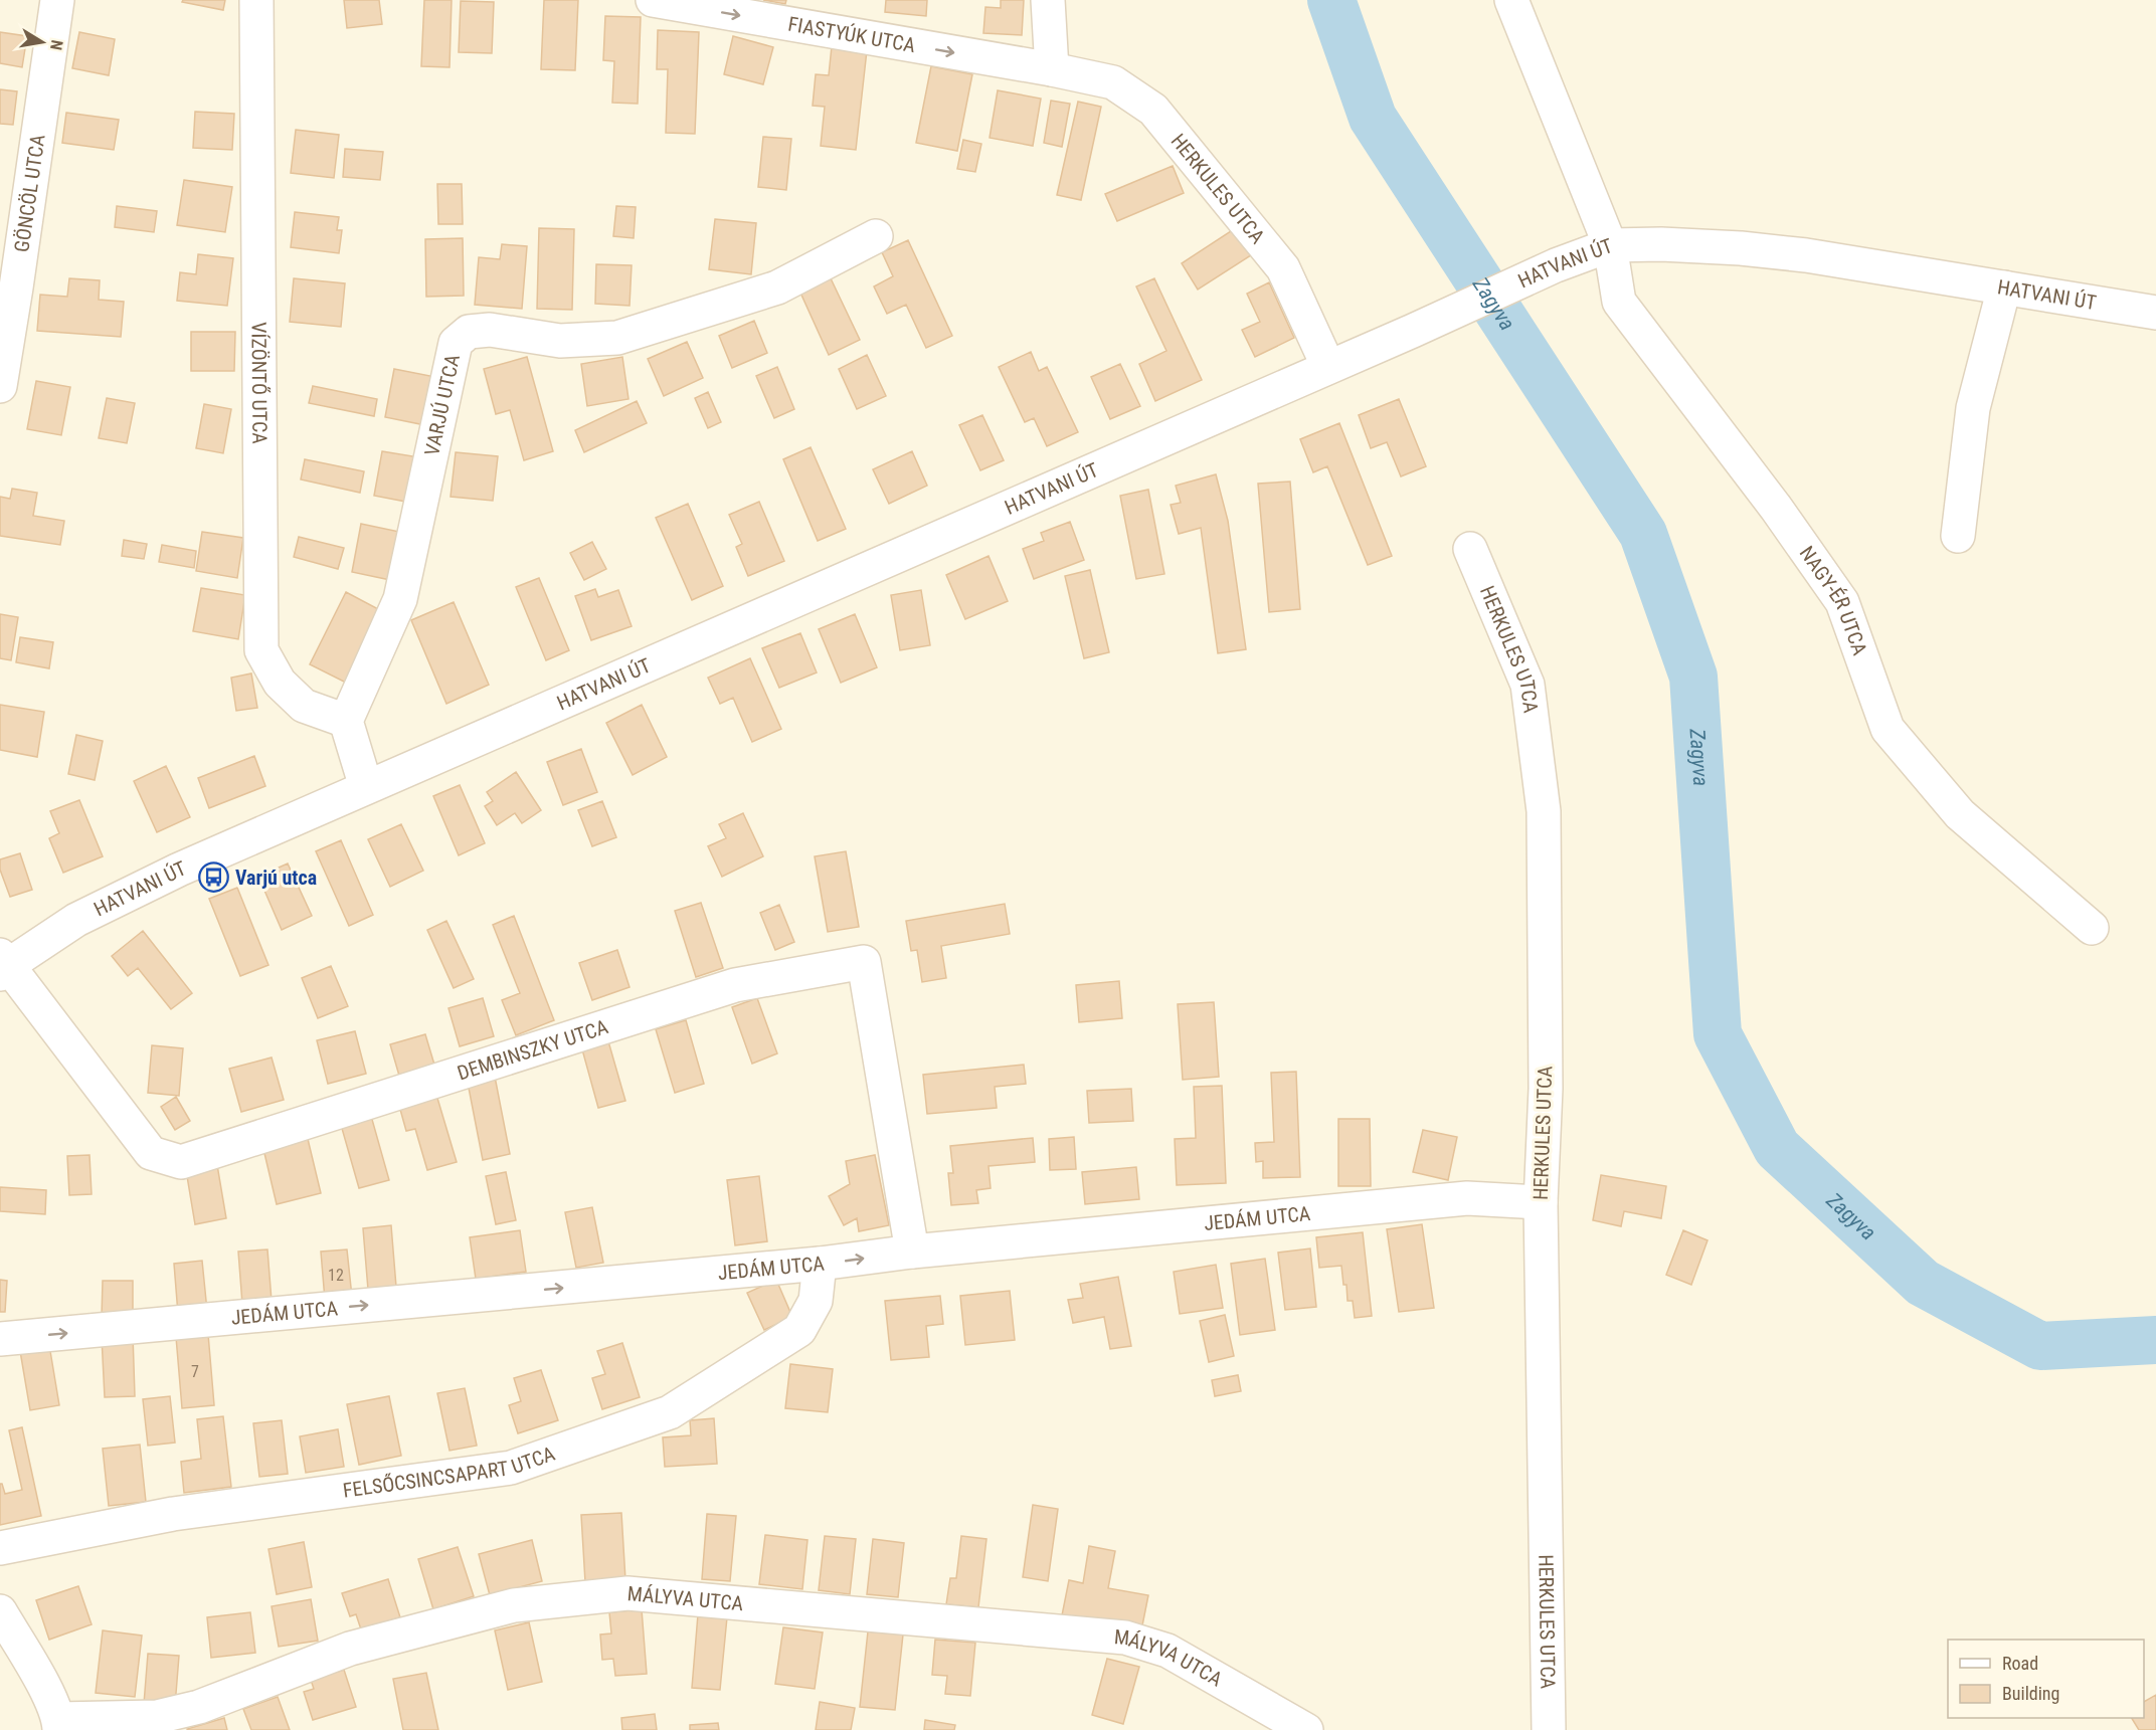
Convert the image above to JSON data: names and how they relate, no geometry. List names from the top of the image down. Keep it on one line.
{"streets":{"street":["FIASTYÚK UTCA","HERKULES UTCA","GÖNCÖL UTCA","HATVANI ÚT","VÍZÖNTŐ UTCA","VARJÚ UTCA","NAGY-ÉR UTCA","DEMBINSZKY UTCA","JEDÁM UTCA","FELSŐCSINCSAPART UTCA","MÁLYVA UTCA"]},"crossings":[["FIASTYÚK UTCA","HERKULES UTCA"],["HERKULES UTCA","HATVANI ÚT"],["HERKULES UTCA","JEDÁM UTCA"],["HATVANI ÚT","NAGY-ÉR UTCA"],["HATVANI ÚT","DEMBINSZKY UTCA"],["VÍZÖNTŐ UTCA","VARJÚ UTCA"],["DEMBINSZKY UTCA","JEDÁM UTCA"],["JEDÁM UTCA","FELSŐCSINCSAPART UTCA"]],"one_way":["FIASTYÚK UTCA","JEDÁM UTCA"],"water":["Zagyva"],"places":{"bus stop":["Varjú utca"]},"house_numbers":["12","7"],"legend":["Road","Building"],"north":"right"}
